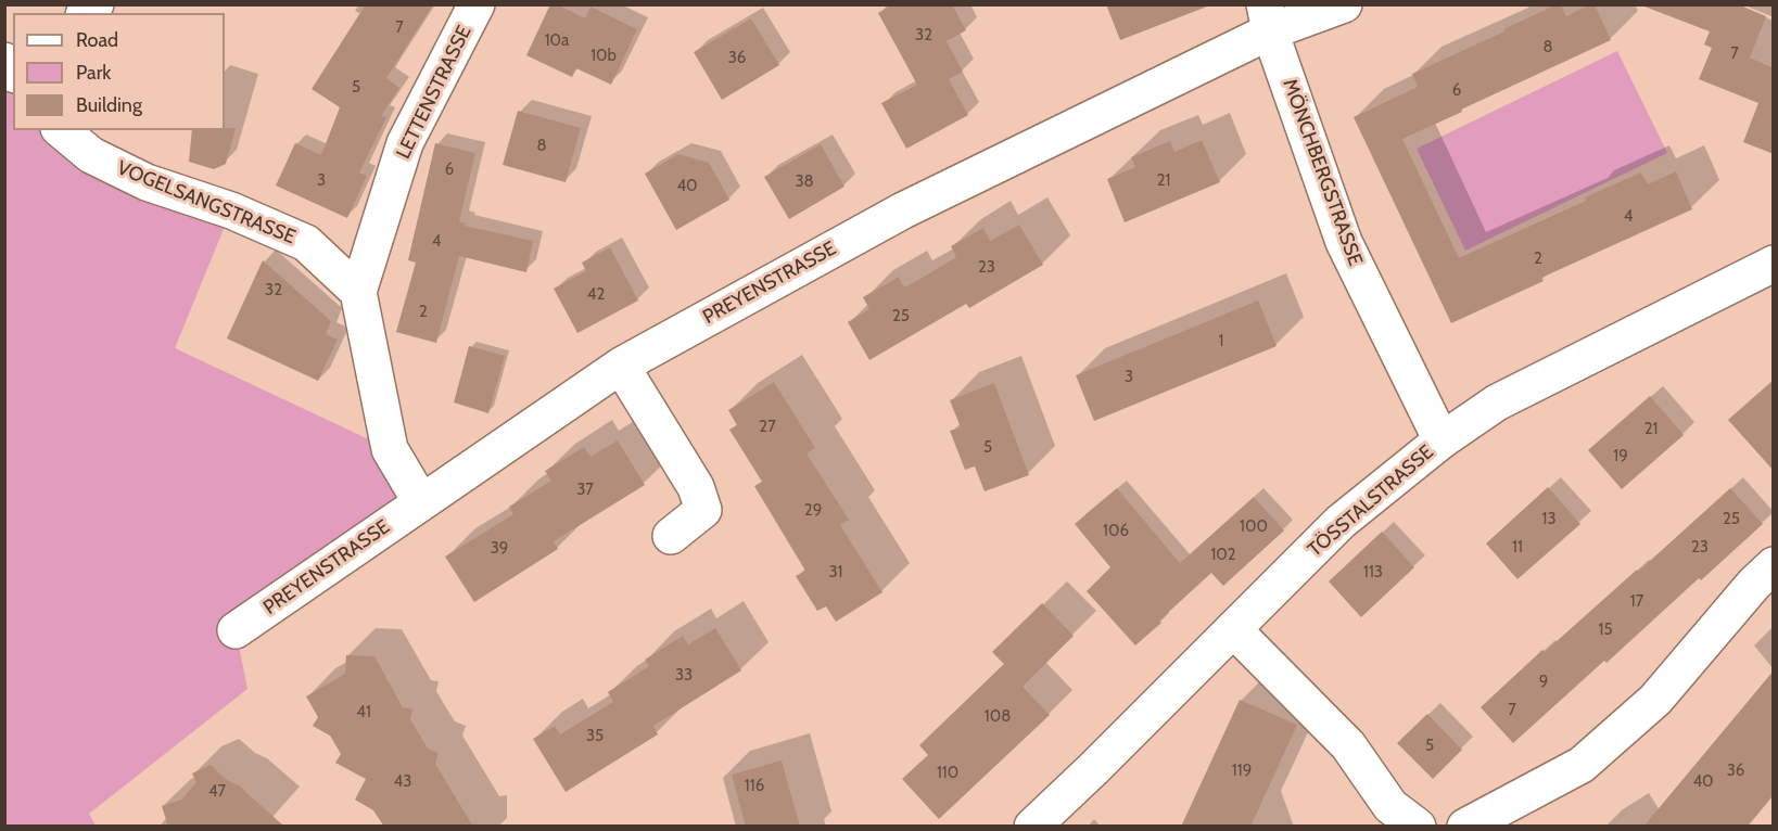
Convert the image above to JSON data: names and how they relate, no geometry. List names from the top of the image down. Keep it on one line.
{"streets":{"street":["LETTENSTRASSE","MÖNCHBERGSTRASSE","VOGELSANGSTRASSE","PREYENSTRASSE","TÖSSTALSTRASSE"]},"crossings":[["LETTENSTRASSE","VOGELSANGSTRASSE"],["MÖNCHBERGSTRASSE","PREYENSTRASSE"],["MÖNCHBERGSTRASSE","TÖSSTALSTRASSE"]],"house_numbers":["7","32","10a","8","7","10b","36","5","6","8","6","3","21","38","40","4","4","2","23","32","42","2","25","1","3","27","21","5","19","37","29","13","25","100","106","11","23","39","102","31","113","17","15","33","9","7","41","108","35","5","119","36","110","43","40","116","47"],"legend":["Road","Park","Building"]}
